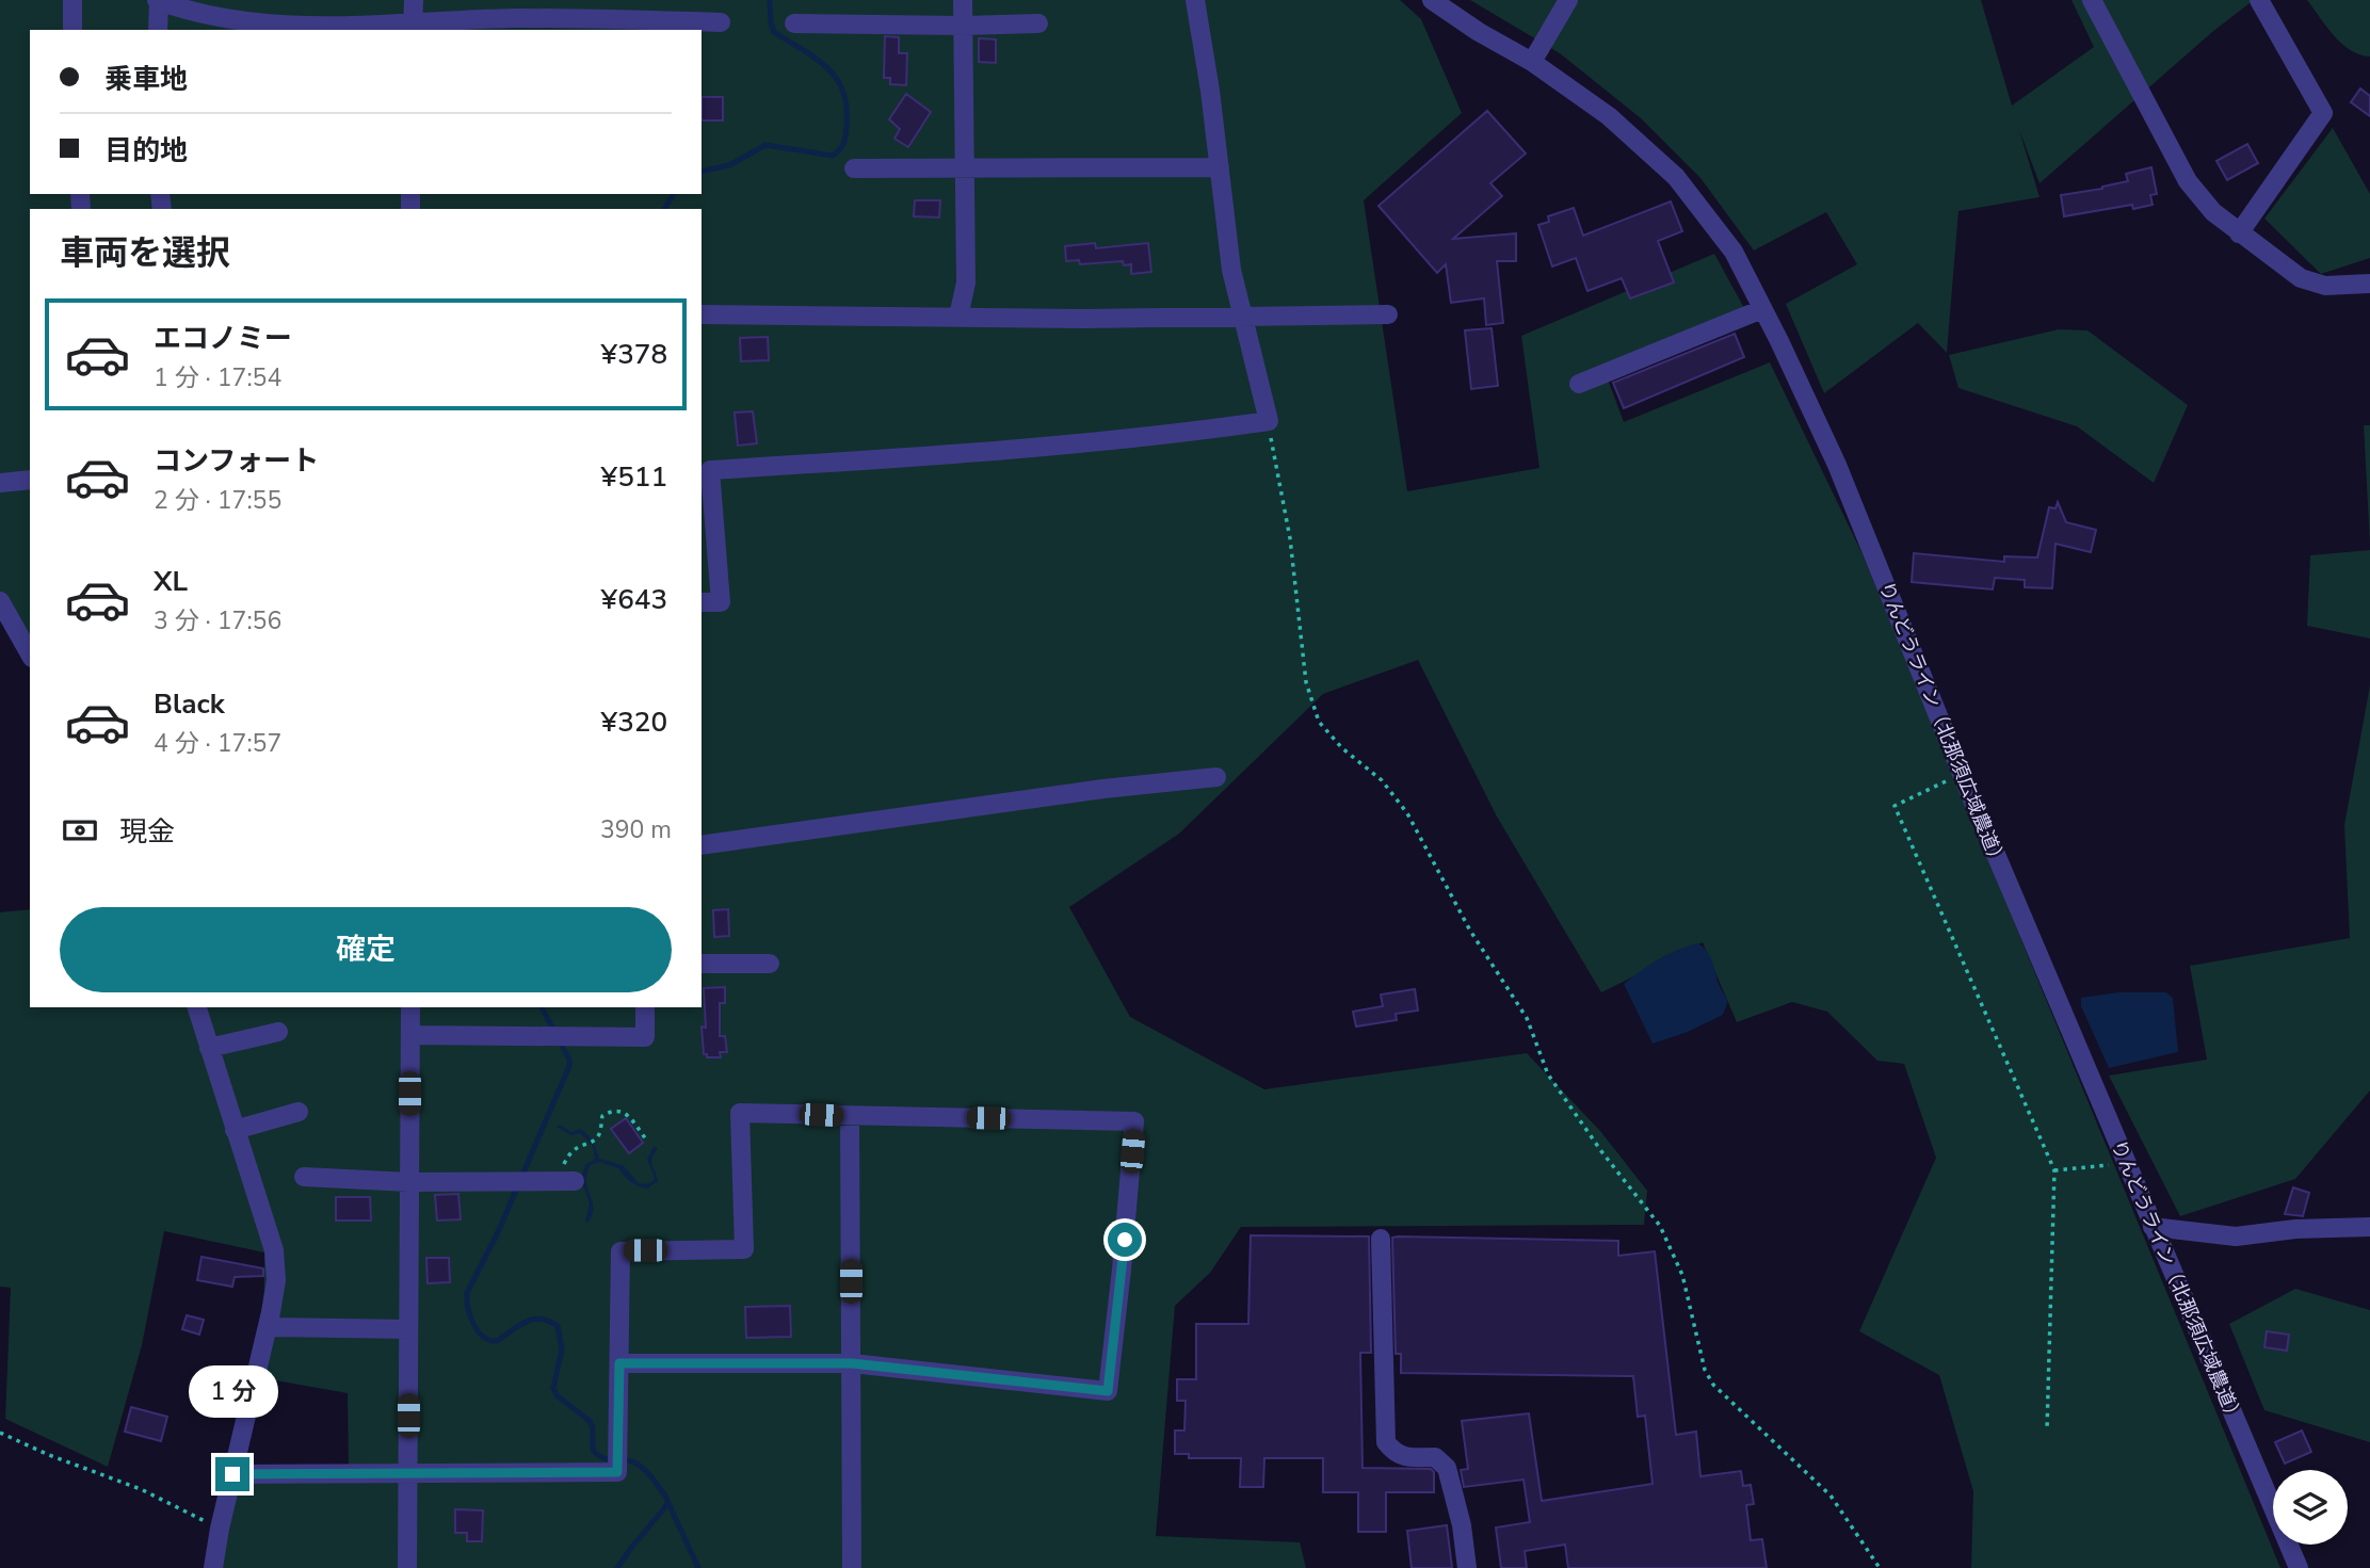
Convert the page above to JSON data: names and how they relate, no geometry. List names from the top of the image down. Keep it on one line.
{"streets":{"street":["りんどうライン（北那須広域農道）"]},"page":{"banner":["乗車地","目的地"],"heading":"車両を選択","list":[{"name":"エコノミー","note":"1 分 · 17:54","value":"¥378"},{"name":"コンフォート","note":"2 分 · 17:55","value":"¥511"},{"name":"XL","note":"3 分 · 17:56","value":"¥643"},{"name":"Black","note":"4 分 · 17:57","value":"¥320"}],"pay":["現金","390 m"],"buttons":"確定","bubble":"1 分"}}
